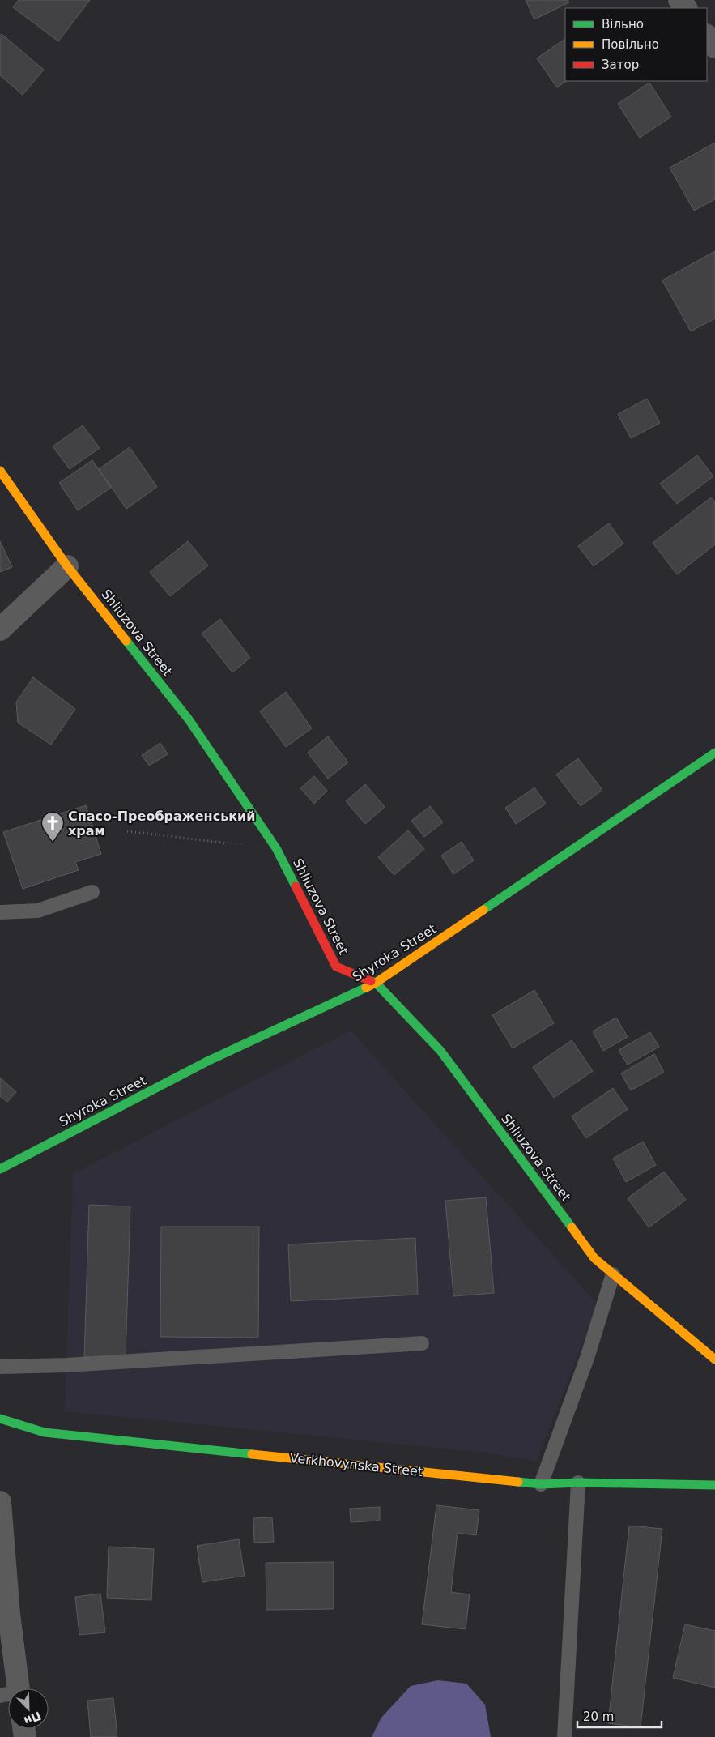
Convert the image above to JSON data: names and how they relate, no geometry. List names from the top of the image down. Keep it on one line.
{"streets":{"street":["Shliuzova Street","Shyroka Street","Verkhovynska Street"]},"crossings":[["Shliuzova Street","Shyroka Street"]],"places":{"church":["Спасо-Преображенський храм"]},"legend":["Вільно","Повільно","Затор"],"scale_bar":"20 m","north":"bottom right"}
